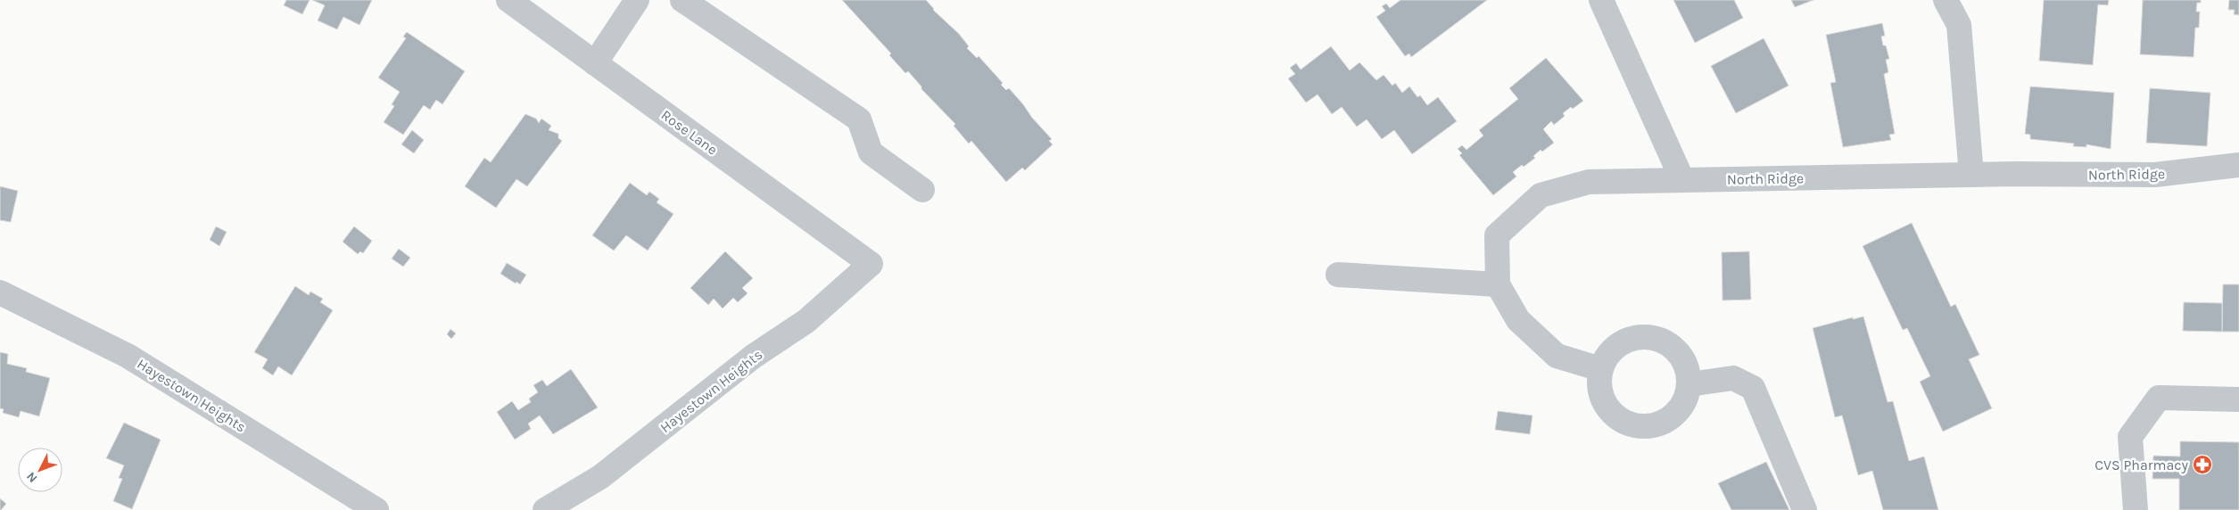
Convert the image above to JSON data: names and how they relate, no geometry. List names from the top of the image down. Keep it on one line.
{"streets":{"street":["Rose Lane","North Ridge","Hayestown Heights"]},"crossings":[["Rose Lane","Hayestown Heights"]],"places":{"pharmacy":["CVS Pharmacy"]},"north":"bottom left"}
